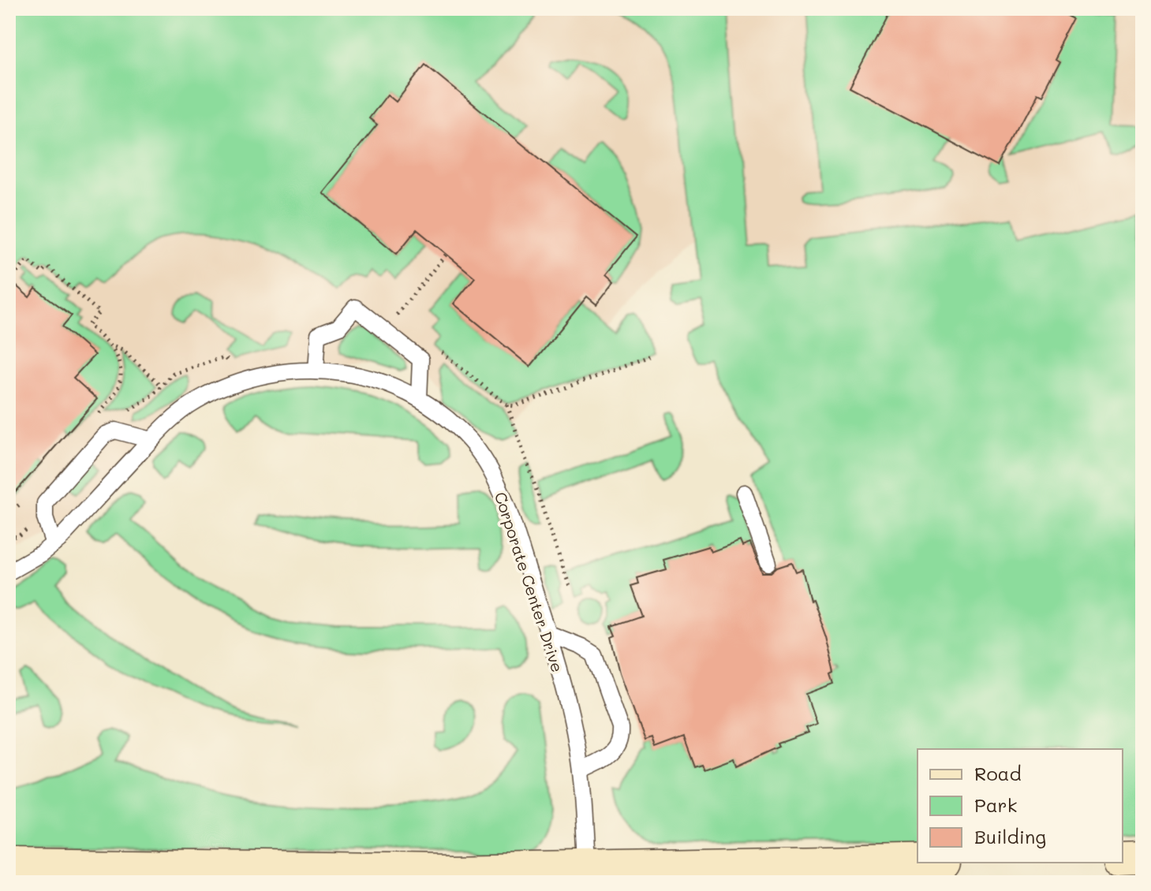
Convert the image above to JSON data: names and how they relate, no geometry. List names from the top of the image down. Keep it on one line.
{"streets":{"lane":["Corporate Center Drive"]},"legend":["Road","Park","Building"]}
